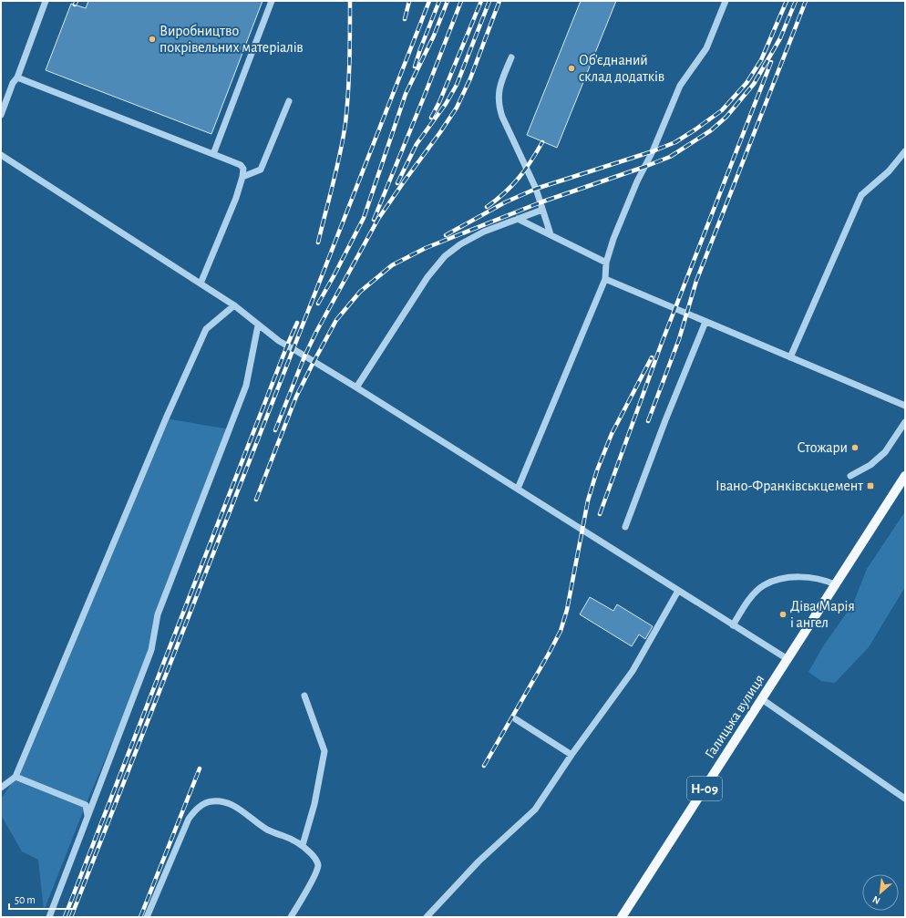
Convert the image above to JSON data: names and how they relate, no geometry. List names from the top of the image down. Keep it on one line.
{"streets":{"main road":["Галицька вулиця","Н-09"]},"crossings":[["Галицька вулиця","Н-09"]],"places":{"other":["Виробництво покрівельних матеріалів","Об'єднаний склад додатків","Стожари","Діва Марія і ангел"],"transit":["Івано-Франківськцемент"]},"scale_bar":"50 m","north":"bottom left"}
